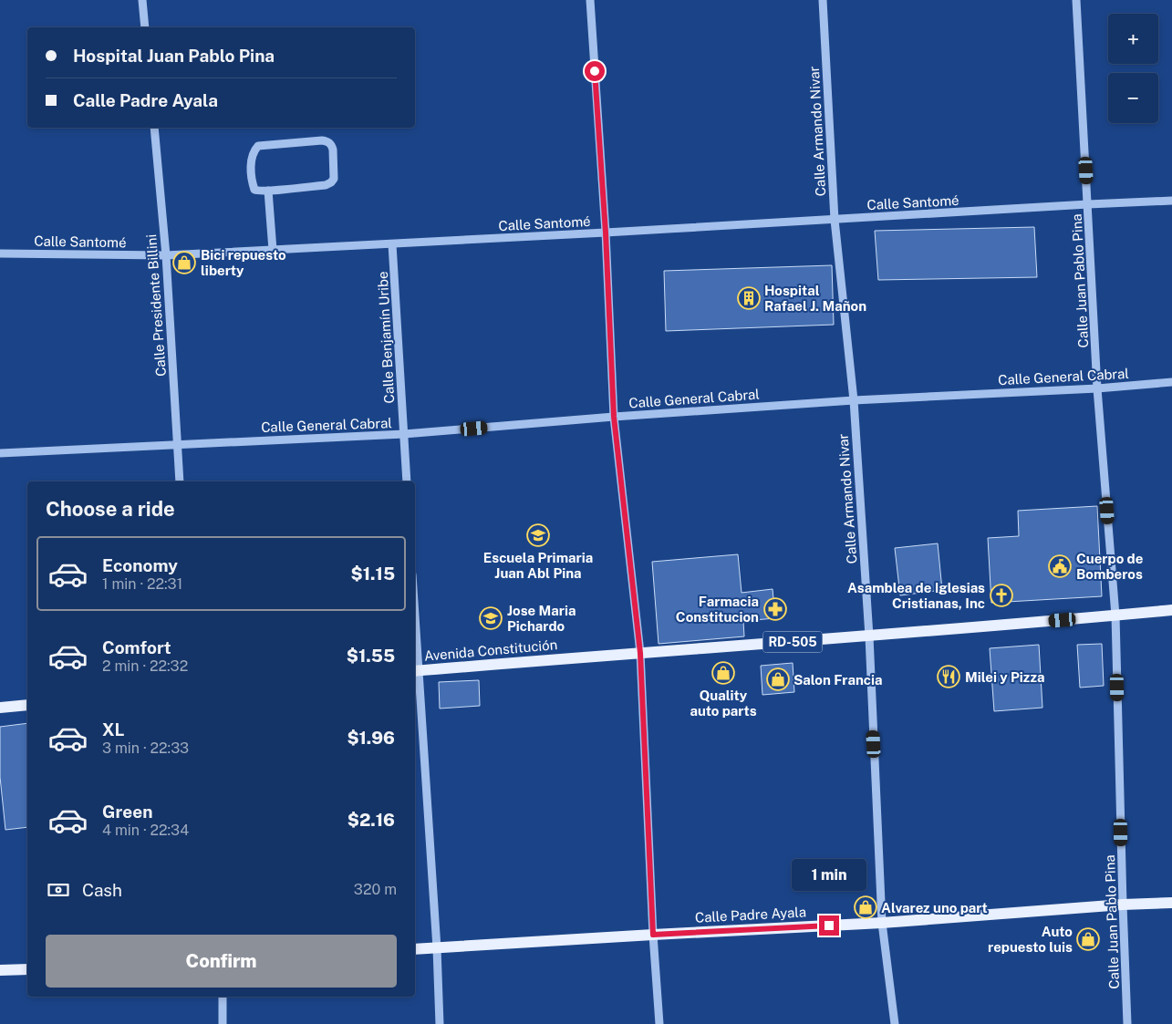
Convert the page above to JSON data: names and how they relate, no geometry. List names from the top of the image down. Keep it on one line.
{"streets":{"main road":["RD-505","Avenida Constitución","Calle Padre Ayala"],"street":["Calle Armando Nivar","Calle Santomé","Calle Juan Pablo Pina","Calle Presidente Billini","Calle Benjamín Uribe","Calle General Cabral"]},"crossings":[["Calle Armando Nivar","Calle Santomé"],["Calle Armando Nivar","Calle General Cabral"],["Calle Armando Nivar","Avenida Constitución"],["Calle Armando Nivar","Calle Padre Ayala"],["Calle Santomé","Calle Juan Pablo Pina"],["Calle Santomé","Calle Presidente Billini"],["Calle Santomé","Calle Benjamín Uribe"],["Calle Juan Pablo Pina","Calle General Cabral"],["Calle Juan Pablo Pina","Avenida Constitución"],["Calle Juan Pablo Pina","Calle Padre Ayala"],["Calle Presidente Billini","Calle General Cabral"],["Calle Benjamín Uribe","Calle General Cabral"]],"places":{"shop":["Bici repuesto liberty","Quality auto parts","Salon Francia","Alvarez uno part","Auto repuesto luis"],"building":["Hospital Rafael J. Mañon"],"school or university":["Escuela Primaria Juan Abl Pina","Jose Maria Pichardo"],"public building":["Cuerpo de Bomberos"],"church":["Asamblea de Iglesias Cristianas, Inc"],"pharmacy":["Farmacia Constitucion"],"restaurant":["Milei y Pizza"]},"page":{"map_buttons":["+","−"],"banner":["Hospital Juan Pablo Pina","Calle Padre Ayala"],"heading":"Choose a ride","list":[{"name":"Economy","note":"1 min · 22:31","value":"$1.15"},{"name":"Comfort","note":"2 min · 22:32","value":"$1.55"},{"name":"XL","note":"3 min · 22:33","value":"$1.96"},{"name":"Green","note":"4 min · 22:34","value":"$2.16"}],"bubble":"1 min","pay":["Cash","320 m"],"buttons":"Confirm"}}
